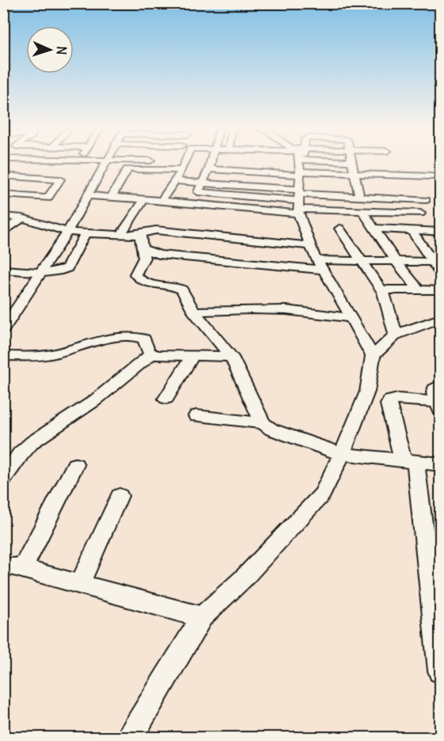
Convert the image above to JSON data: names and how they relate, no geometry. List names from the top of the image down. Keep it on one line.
{"north":"right"}
